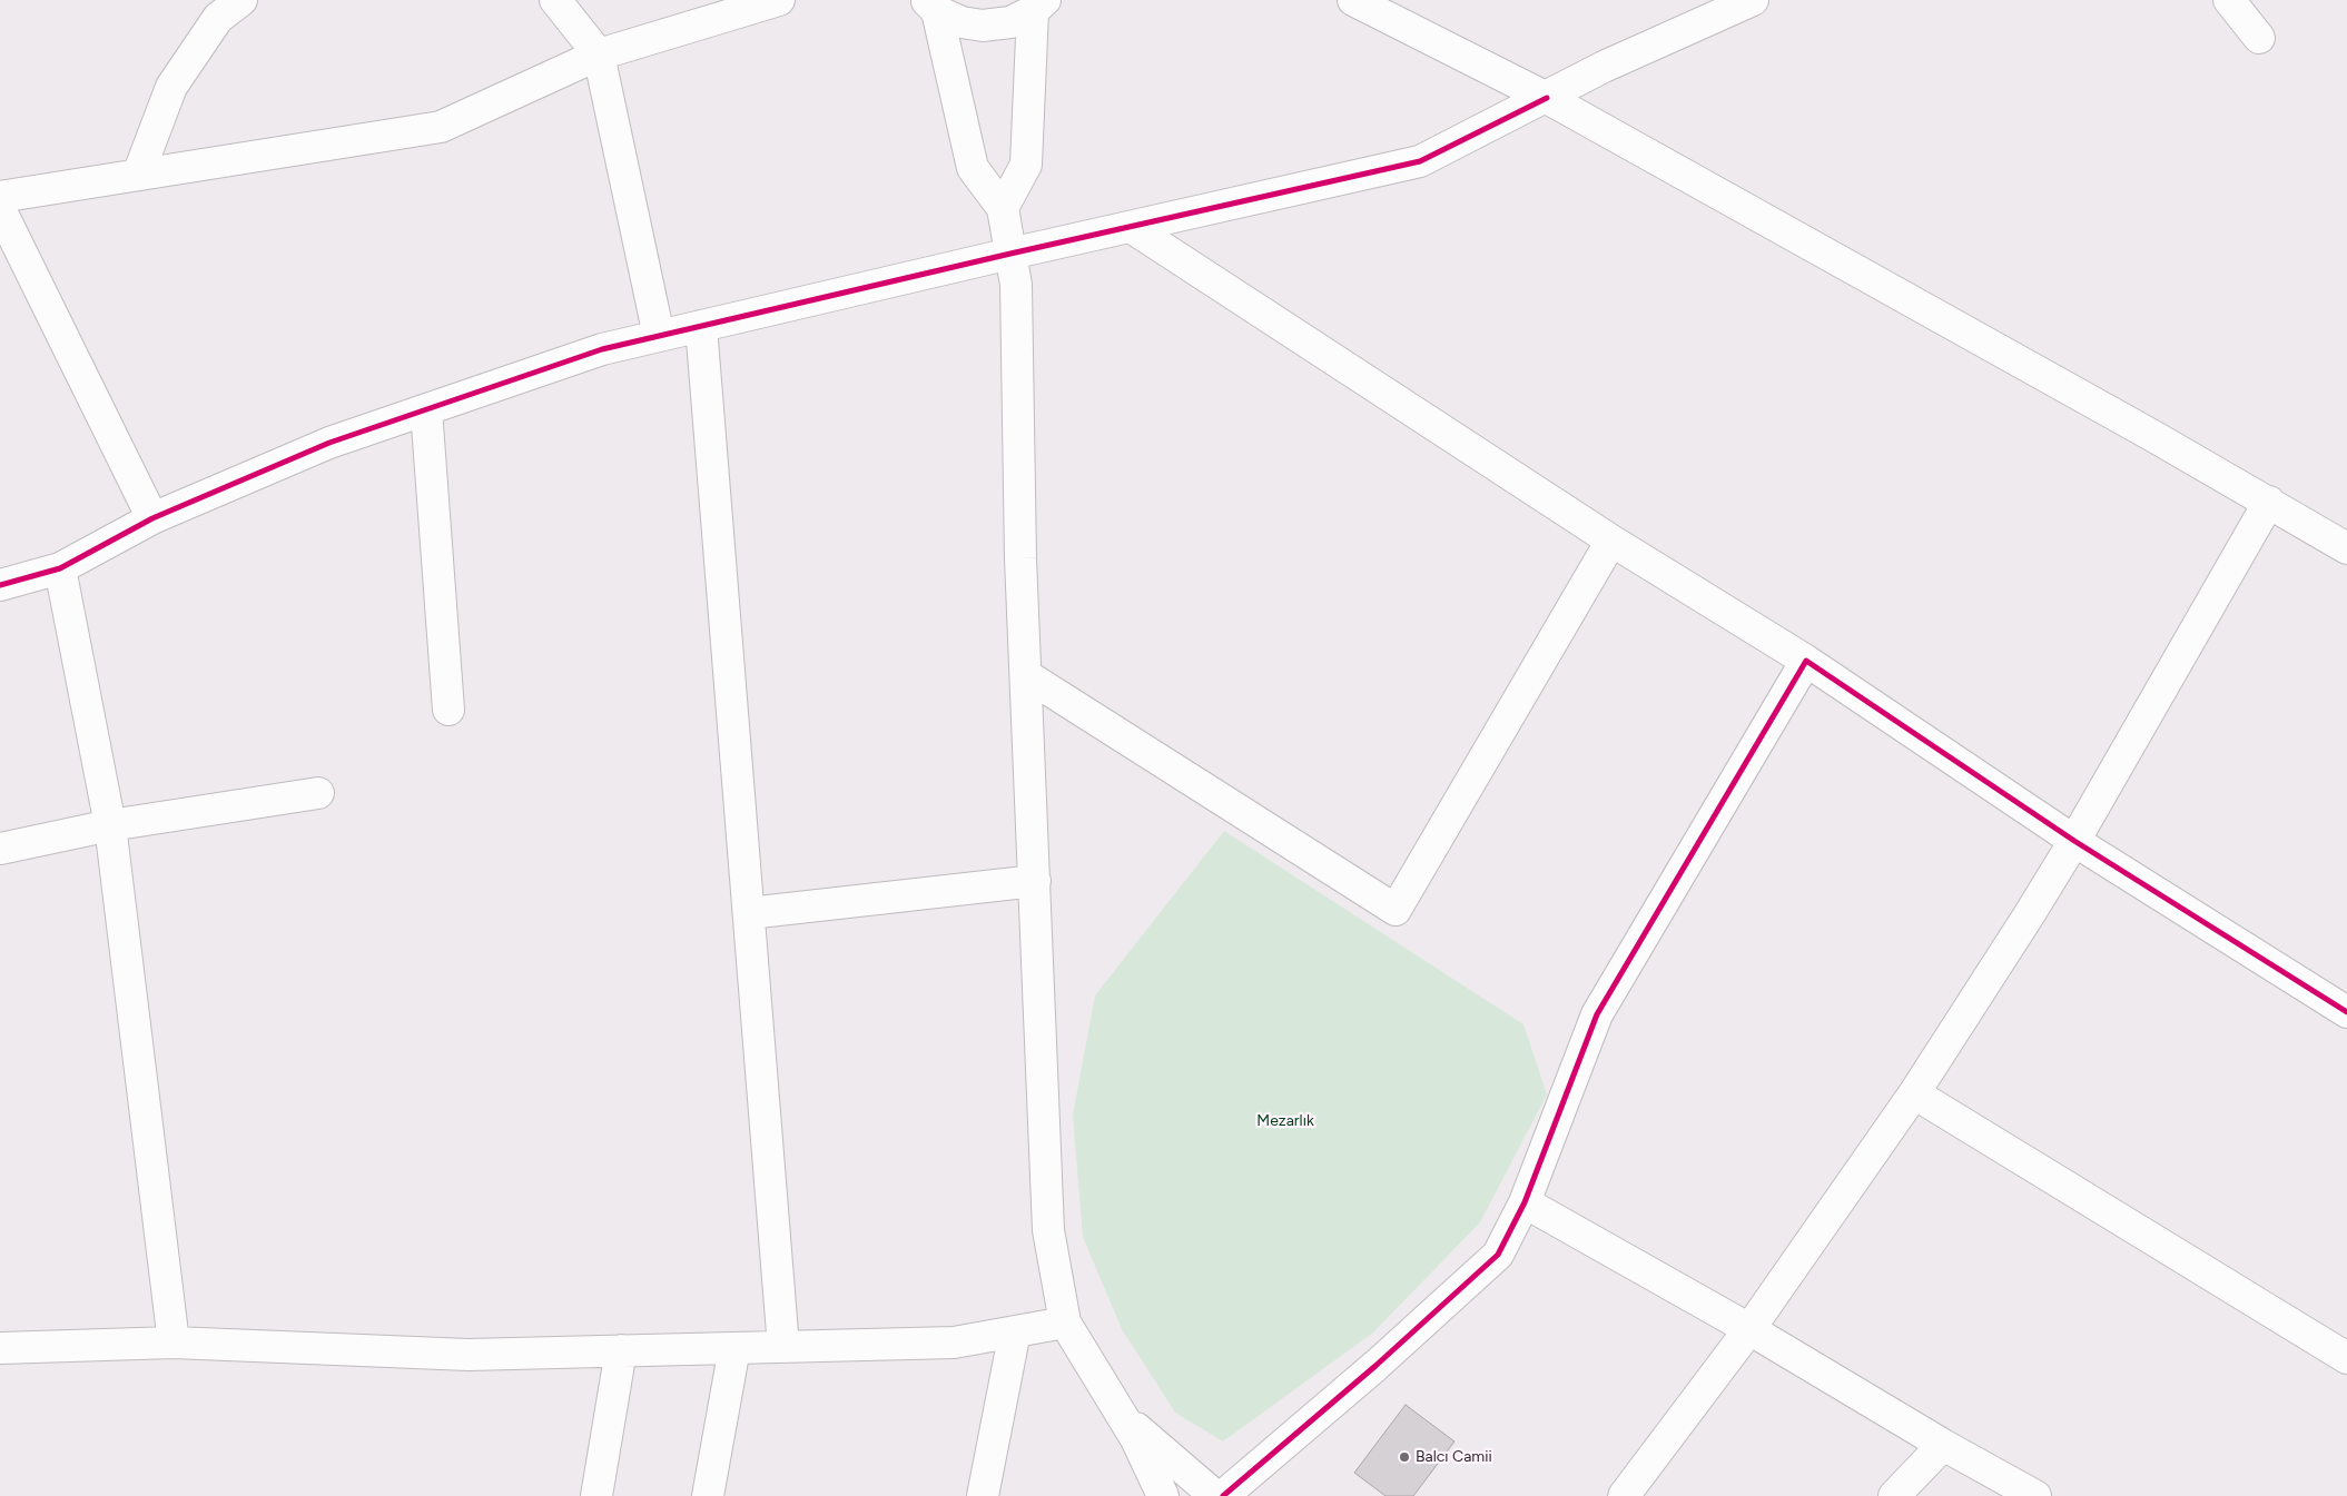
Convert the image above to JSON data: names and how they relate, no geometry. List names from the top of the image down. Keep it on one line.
{"parks":["Mezarlık"],"places":["Balcı Camii"]}
